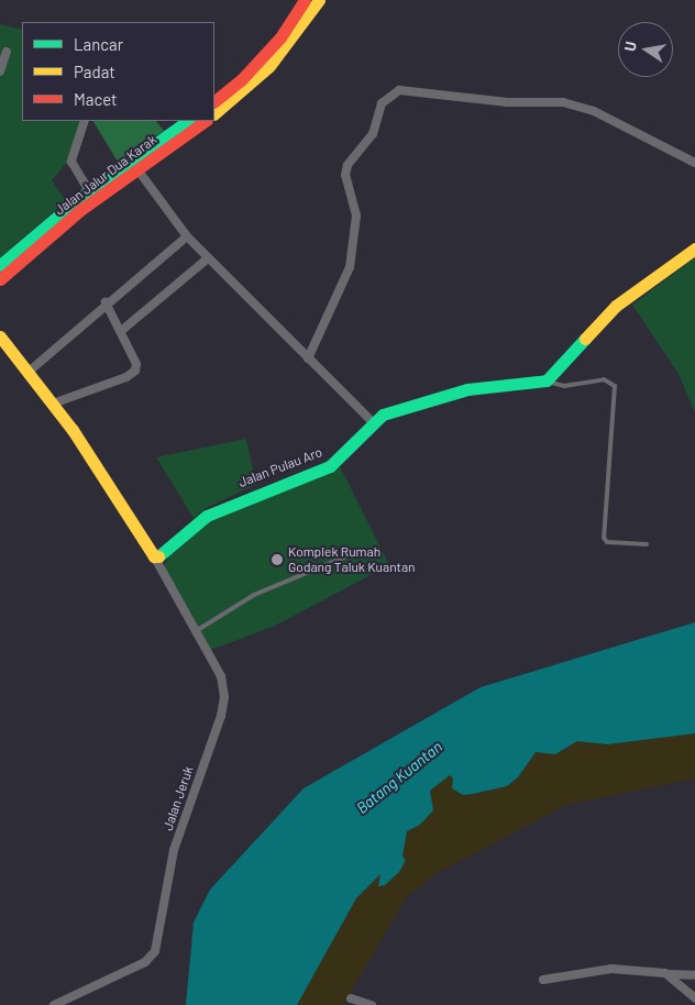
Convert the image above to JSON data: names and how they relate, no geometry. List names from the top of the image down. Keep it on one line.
{"streets":{"street":["Jalan Jalur Dua Karak","Jalan Pulau Aro","Jalan Jeruk"]},"crossings":[["Jalan Pulau Aro","Jalan Jeruk"]],"water":["Batang Kuantan"],"places":["Komplek Rumah Godang Taluk Kuantan"],"legend":["Lancar","Padat","Macet"],"north":"left"}
